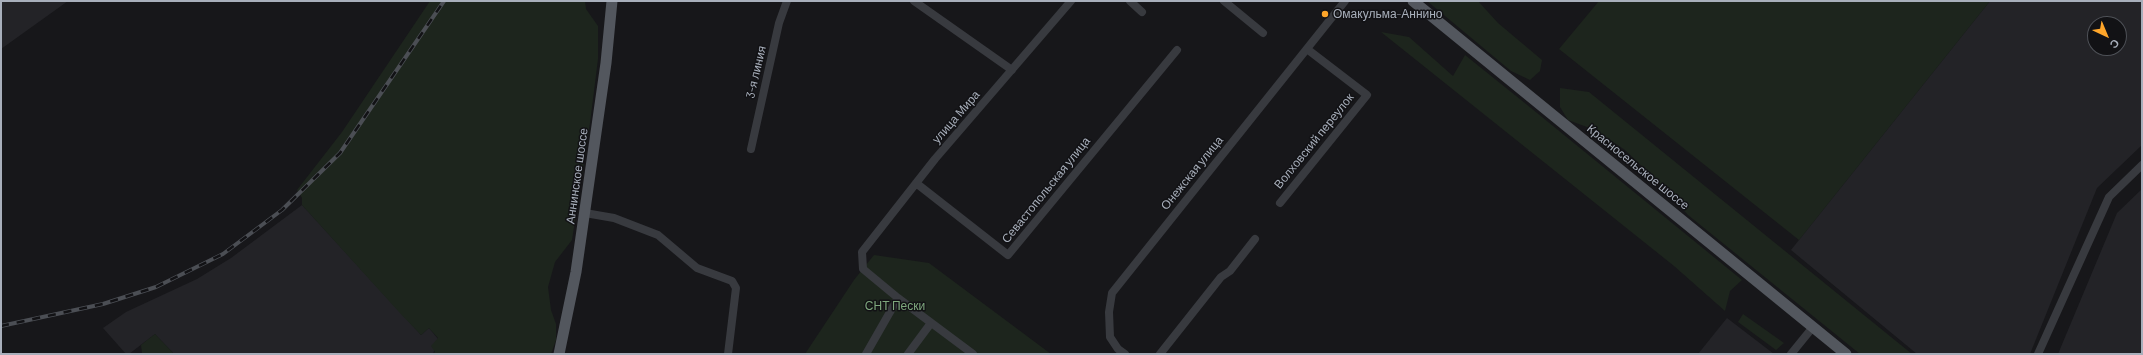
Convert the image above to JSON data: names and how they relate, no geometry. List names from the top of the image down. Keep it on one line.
{"streets":{"main road":["Красносельское шоссе","Аннинское шоссе"],"street":["3-я линия","улица Мира","Волховский переулок","Онежская улица","Севастопольская улица"]},"crossings":[["улица Мира","Севастопольская улица"],["Волховский переулок","Онежская улица"]],"parks":["СНТ Пески"],"places":["Омакульма-Аннино"],"north":"bottom right"}
